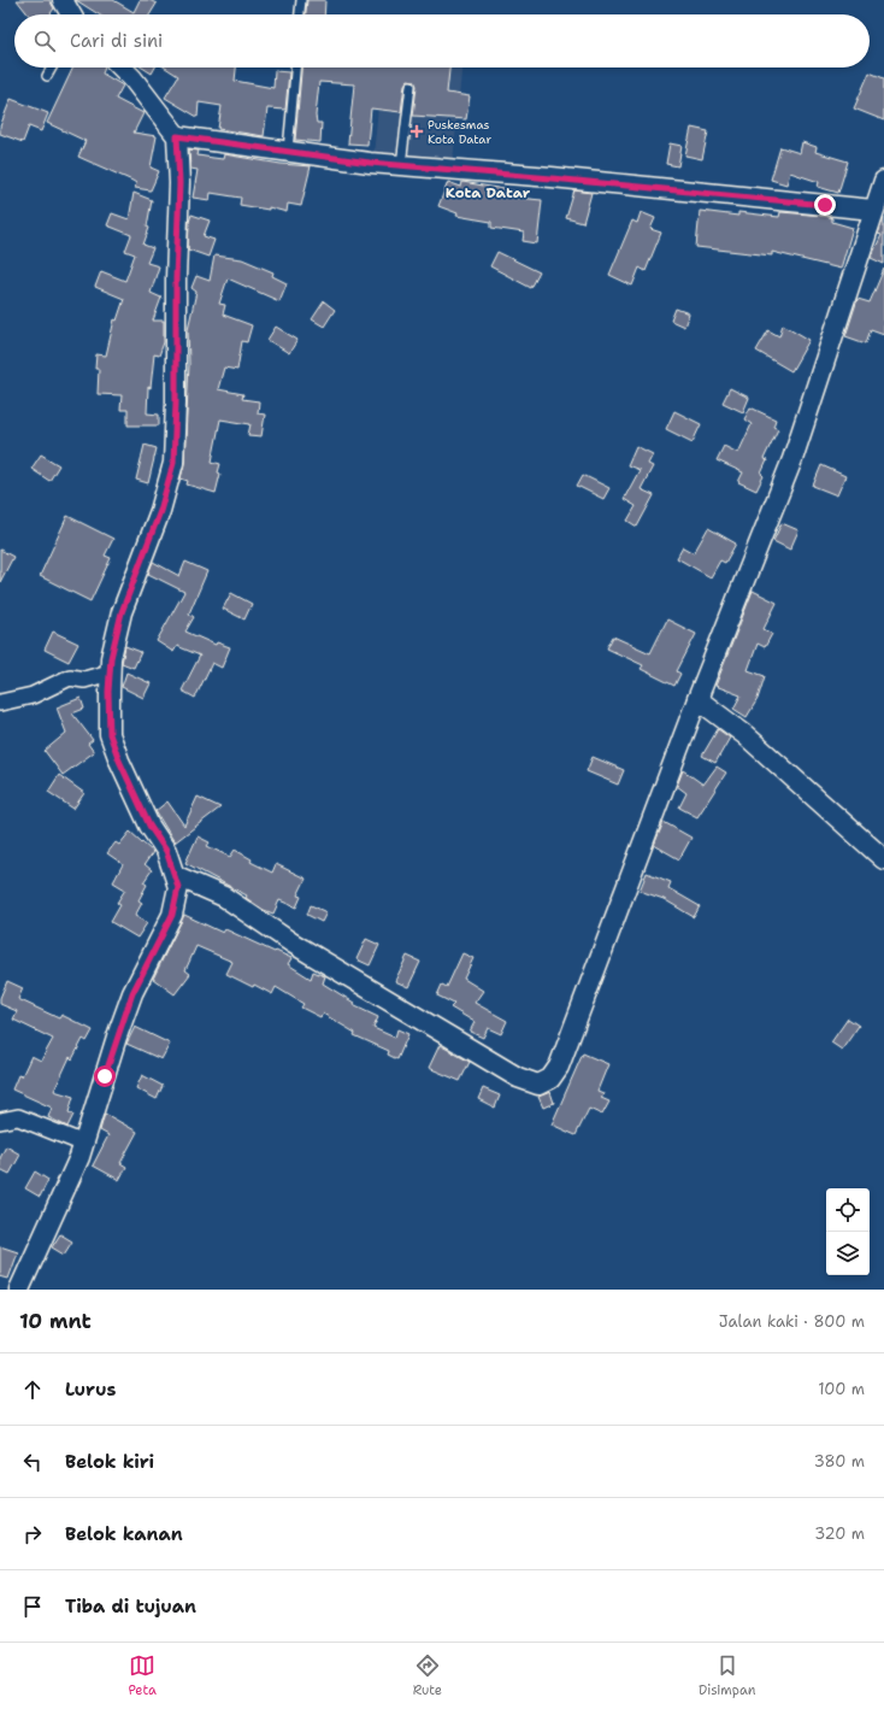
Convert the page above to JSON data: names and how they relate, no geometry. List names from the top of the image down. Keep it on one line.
{"districts":["Kota Datar"],"places":{"health":["Puskesmas Kota Datar"]},"page":{"search":"Cari di sini","heading":["10 mnt","Jalan kaki · 800 m"],"list":[["Lurus","100 m"],["Belok kiri","380 m"],["Belok kanan","320 m"],"Tiba di tujuan"],"nav":["Peta","Rute","Disimpan"]}}
